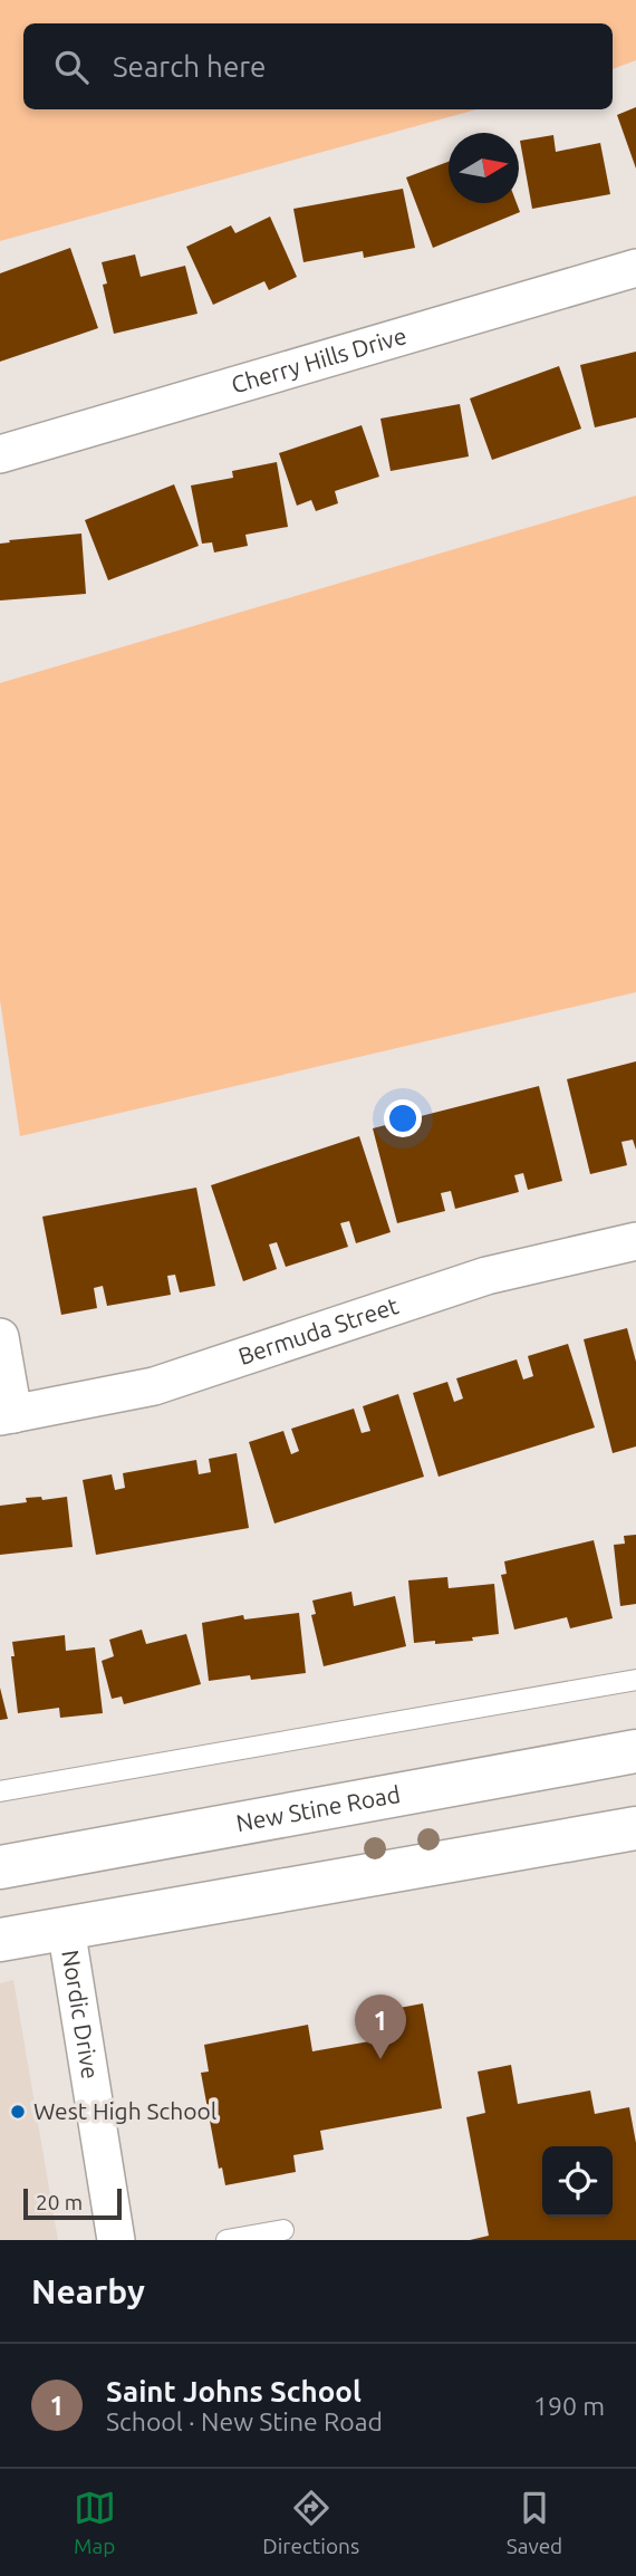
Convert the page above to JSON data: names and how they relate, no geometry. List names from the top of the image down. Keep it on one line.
{"streets":{"main road":["New Stine Road"],"street":["Cherry Hills Drive","Bermuda Street","Nordic Drive"]},"places":["West High School"],"scale_bar":"20 m","north":"right","page":{"search":"Search here","pins":"1","scale":"20 m","heading":"Nearby","list":[{"mark":"1","name":"Saint Johns School","note":"School · New Stine Road","value":"190 m"}],"nav":["Map","Directions","Saved"]}}
